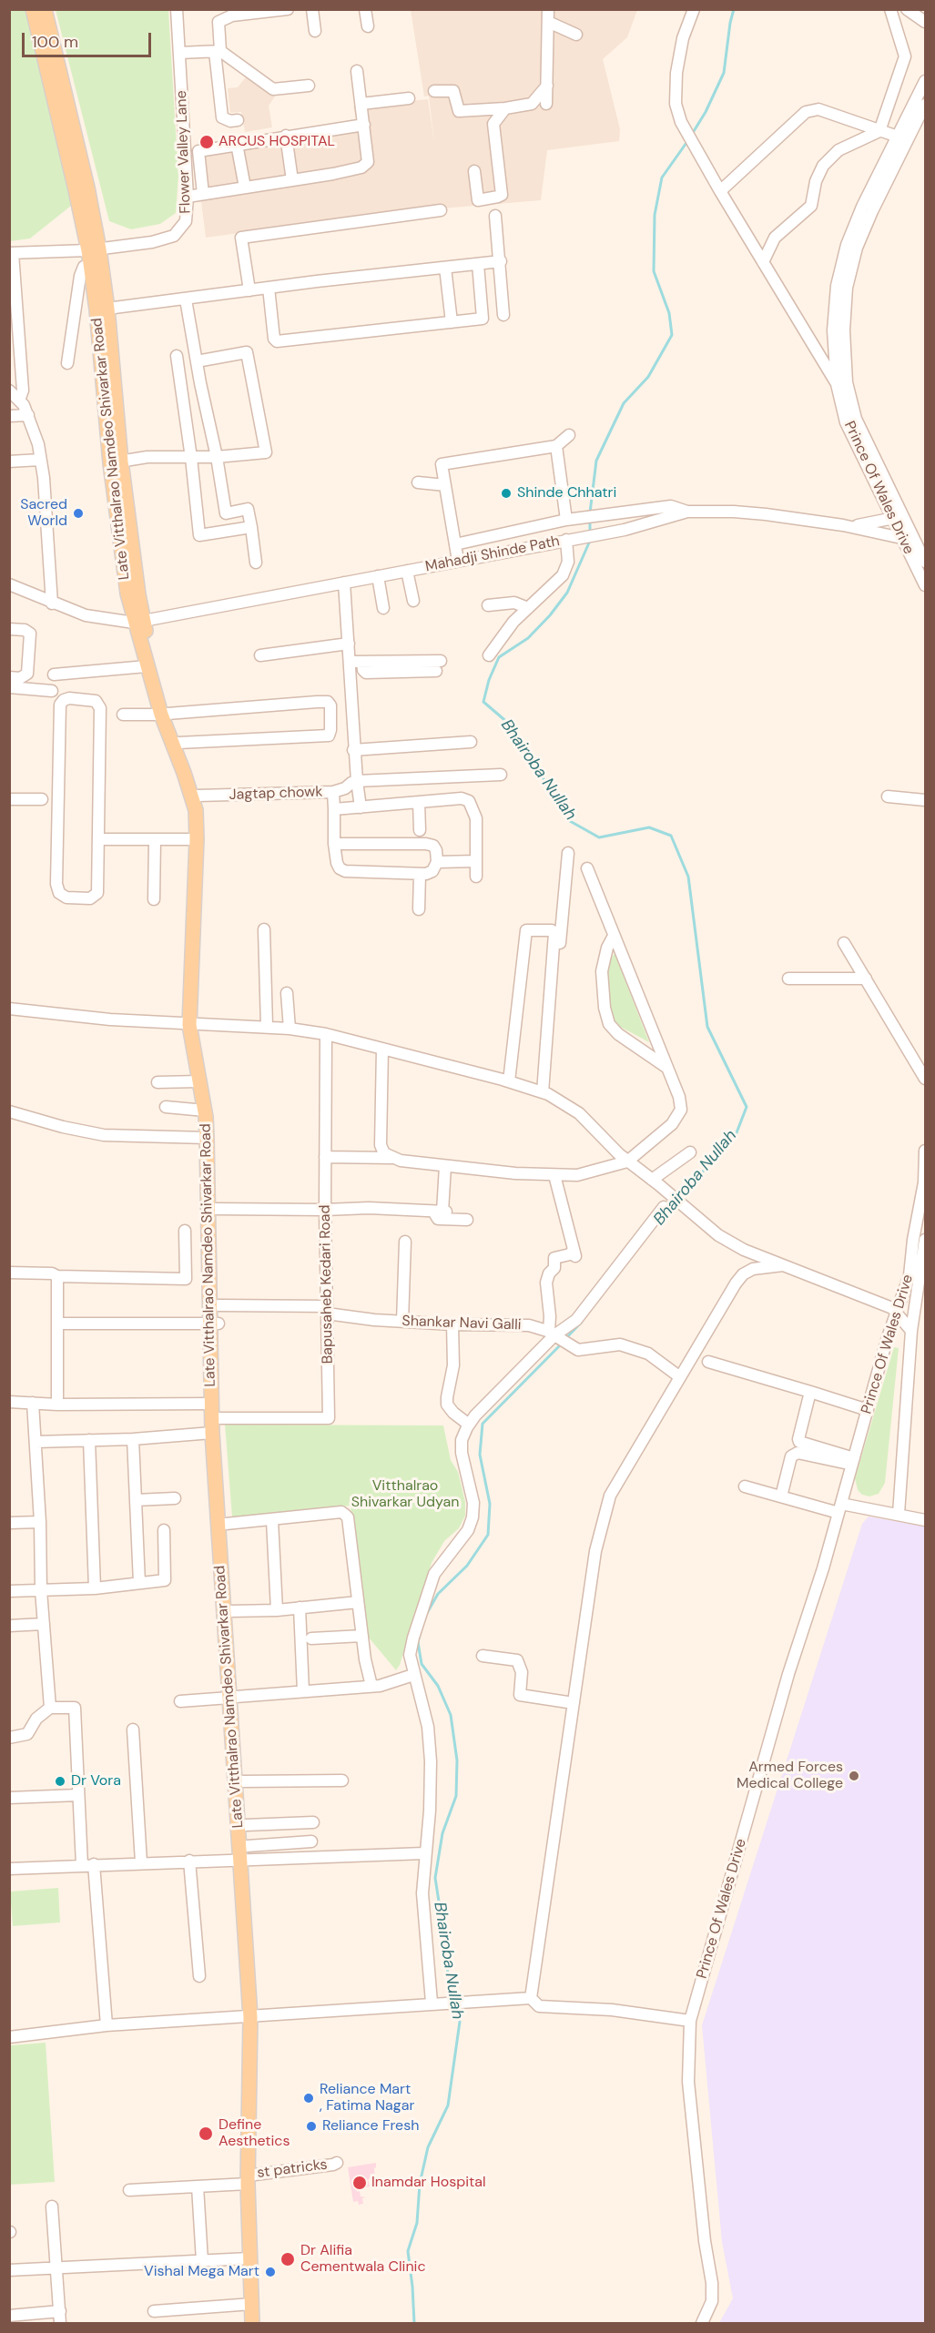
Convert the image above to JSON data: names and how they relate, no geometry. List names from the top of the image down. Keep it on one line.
{"streets":{"main road":["Late Vitthalrao Namdeo Shivarkar Road"],"street":["Flower Valley Lane","Prince Of Wales Drive","Mahadji Shinde Path","Jagtap chowk","Bapusaheb Kedari Road","Shankar Navi Galli","st patricks"]},"crossings":[["Flower Valley Lane","Late Vitthalrao Namdeo Shivarkar Road"],["Late Vitthalrao Namdeo Shivarkar Road","Mahadji Shinde Path"],["Late Vitthalrao Namdeo Shivarkar Road","Jagtap chowk"],["Late Vitthalrao Namdeo Shivarkar Road","Bapusaheb Kedari Road"],["Late Vitthalrao Namdeo Shivarkar Road","Shankar Navi Galli"],["Late Vitthalrao Namdeo Shivarkar Road","st patricks"],["Prince Of Wales Drive","Mahadji Shinde Path"],["Bapusaheb Kedari Road","Shankar Navi Galli"]],"water":["Bhairoba Nullah"],"parks":["Vitthalrao Shivarkar Udyan"],"places":["ARCUS HOSPITAL","Shinde Chhatri","Sacred World","Armed Forces Medical College","Dr Vora","Reliance Mart , Fatima Nagar","Reliance Fresh","Define Aesthetics","Inamdar Hospital","Dr Alifia Cementwala Clinic","Vishal Mega Mart"],"scale_bar":"100 m"}
